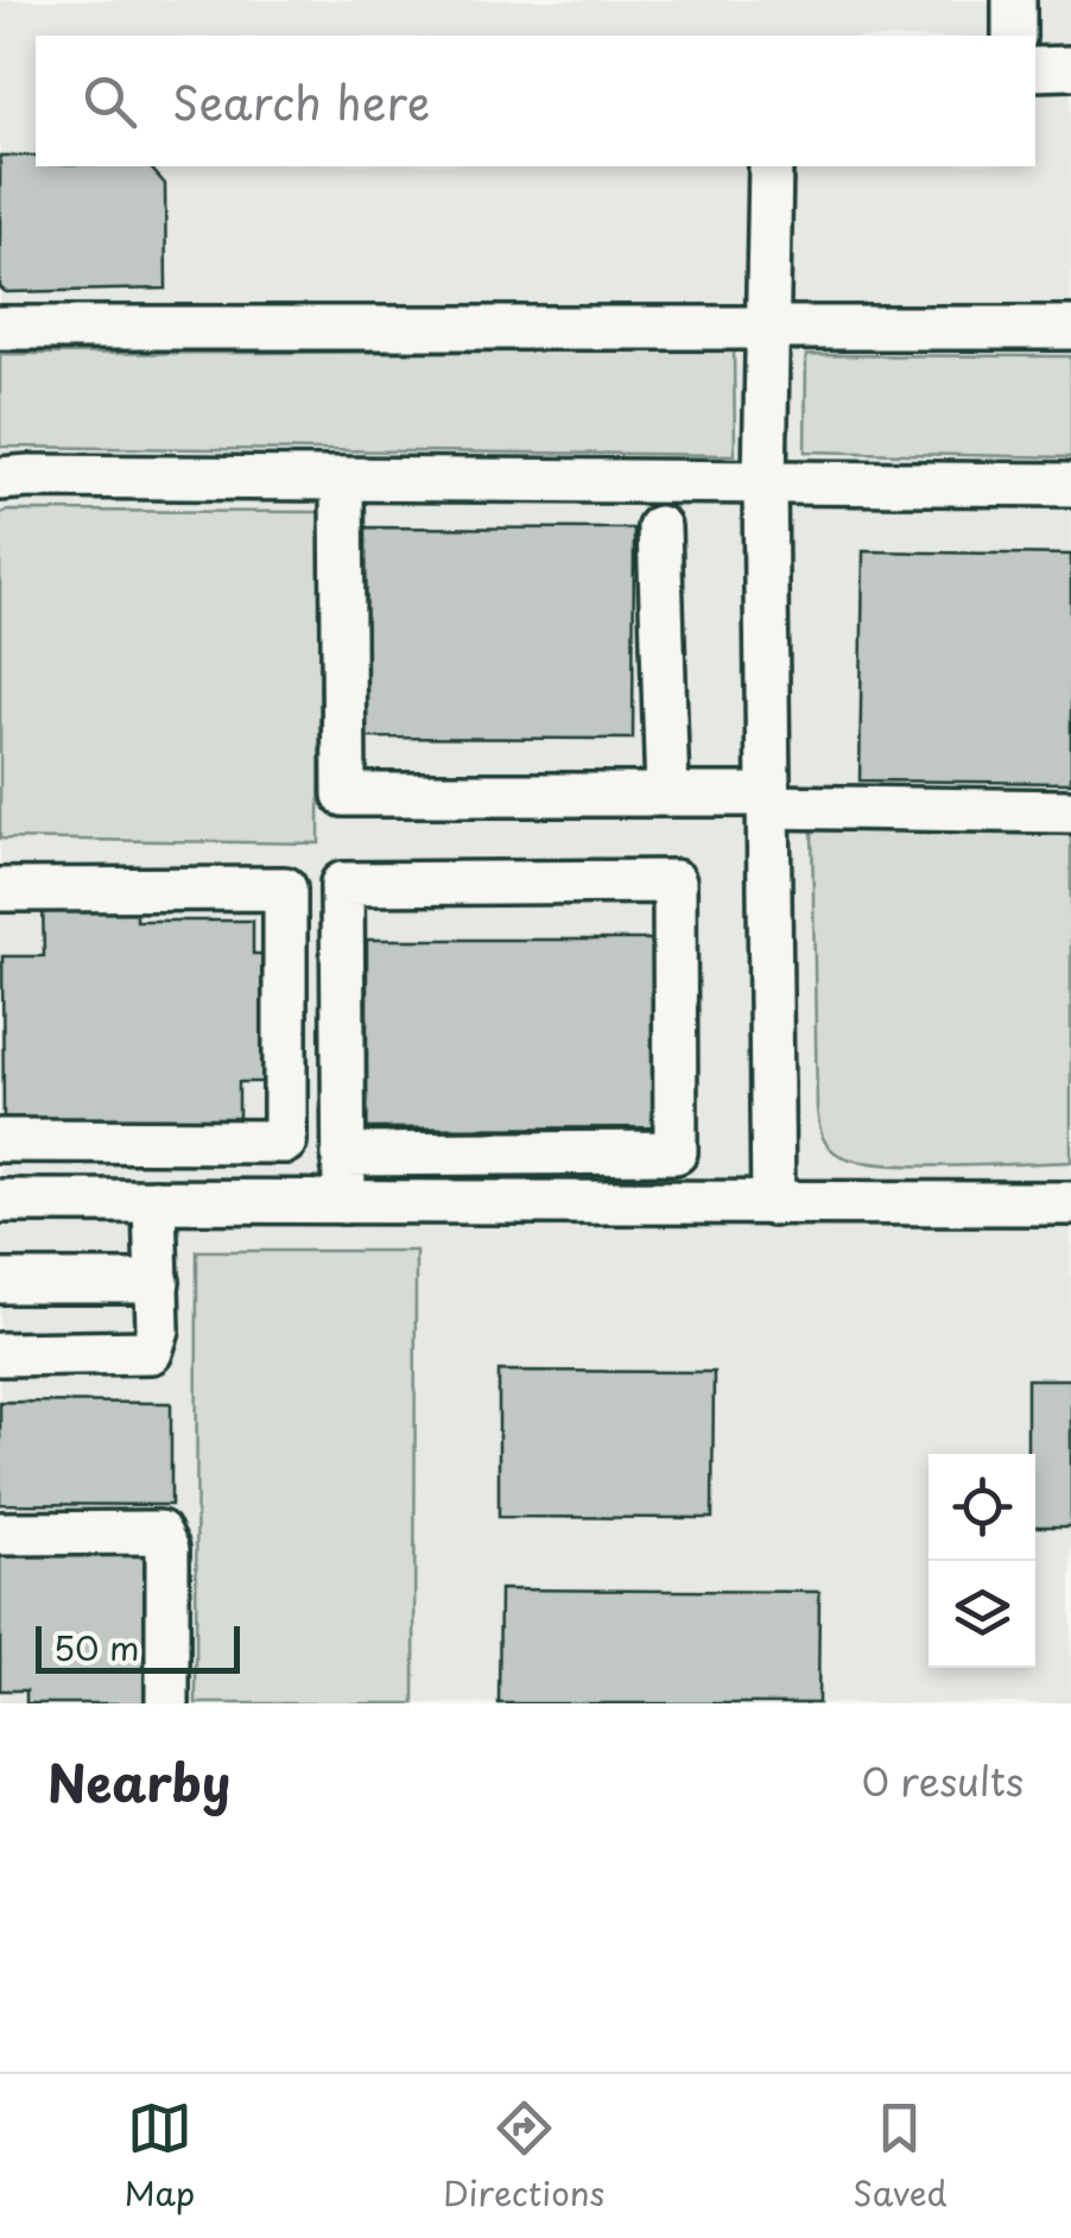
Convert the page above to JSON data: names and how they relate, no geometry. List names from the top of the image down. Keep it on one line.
{"scale_bar":"50 m","page":{"search":"Search here","scale":"50 m","heading":["Nearby","0 results"],"nav":["Map","Directions","Saved"]}}
